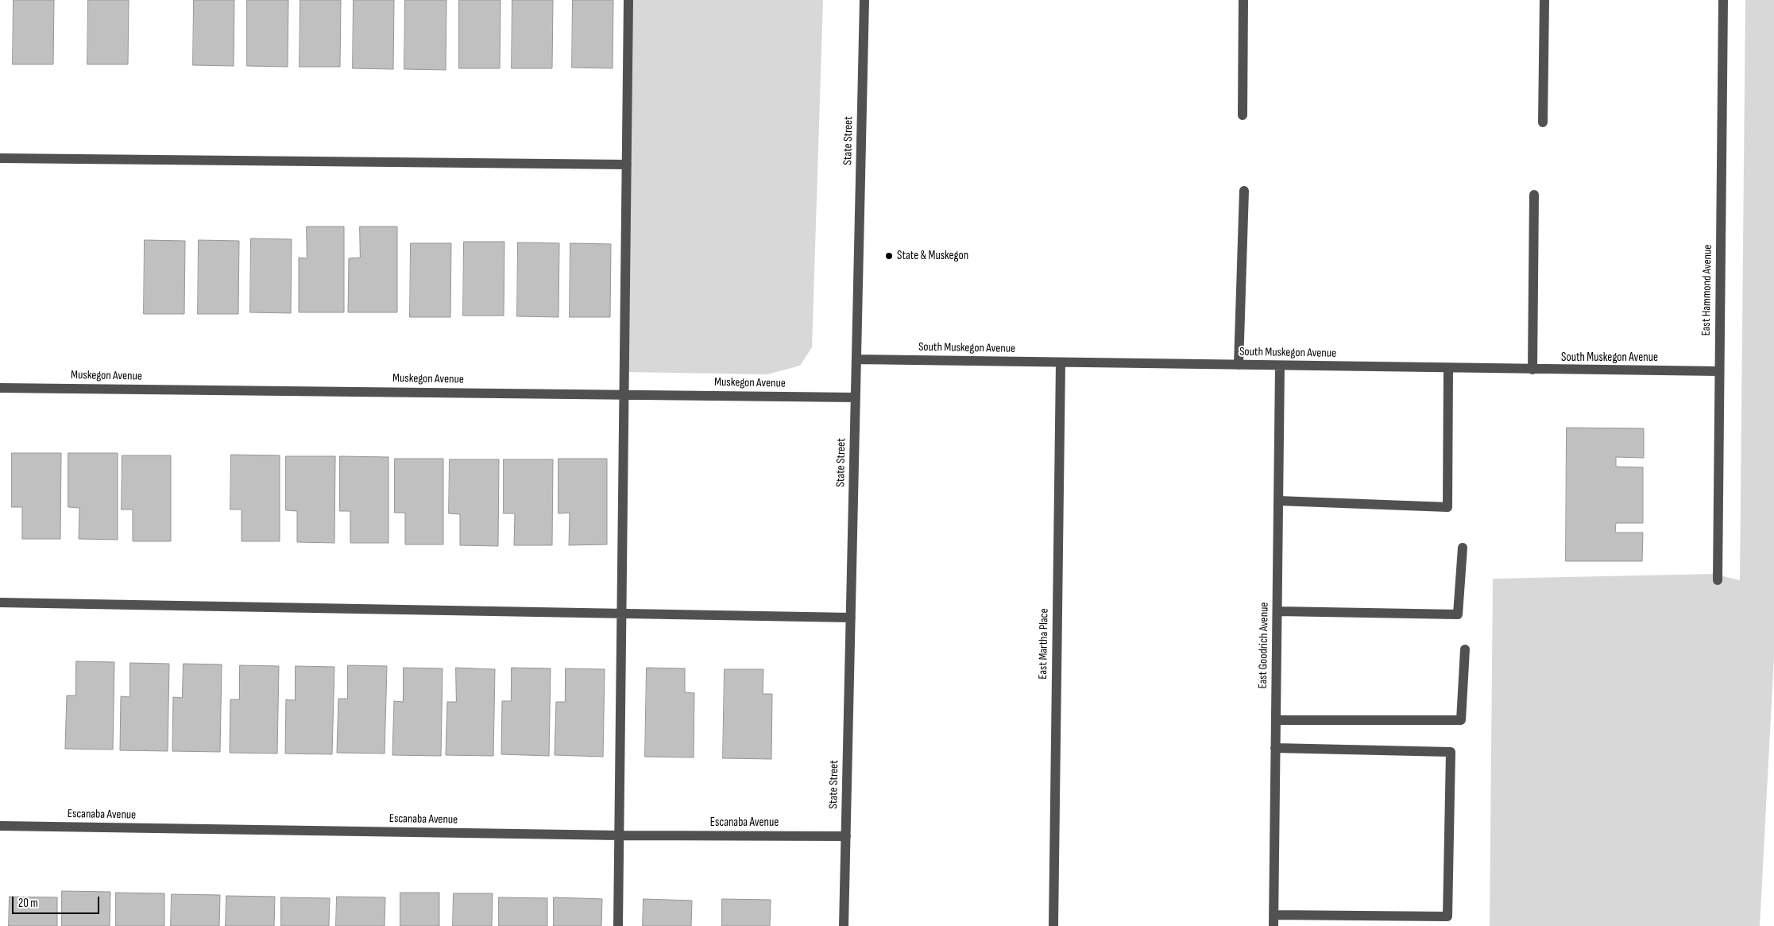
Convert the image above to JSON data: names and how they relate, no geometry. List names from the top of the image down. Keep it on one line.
{"streets":{"street":["State Street","East Hammond Avenue","South Muskegon Avenue","Muskegon Avenue","East Martha Place","East Goodrich Avenue","Escanaba Avenue"]},"crossings":[["State Street","South Muskegon Avenue"],["State Street","Muskegon Avenue"],["State Street","Escanaba Avenue"],["East Hammond Avenue","South Muskegon Avenue"],["South Muskegon Avenue","East Martha Place"],["South Muskegon Avenue","East Goodrich Avenue"]],"places":["State & Muskegon"],"scale_bar":"20 m"}
